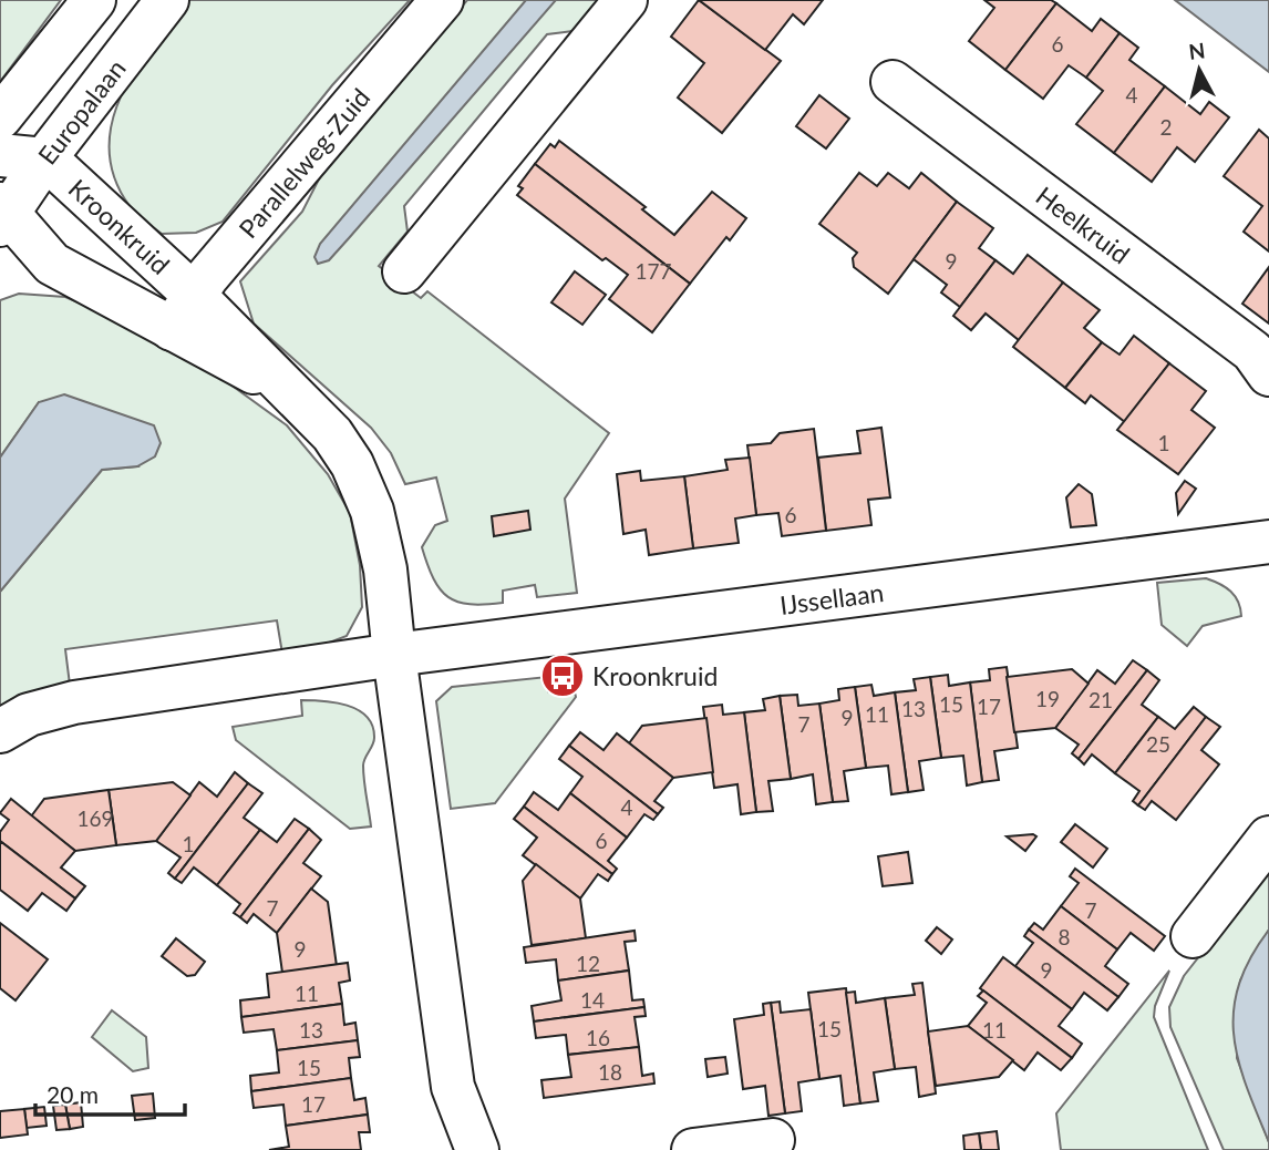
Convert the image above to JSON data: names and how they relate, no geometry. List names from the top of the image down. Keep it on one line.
{"streets":{"street":["Europalaan","Parallelweg-Zuid","Heelkruid","Kroonkruid","IJssellaan"]},"crossings":[["Europalaan","Kroonkruid"],["Parallelweg-Zuid","Kroonkruid"],["Kroonkruid","IJssellaan"]],"places":{"bus stop":["Kroonkruid"]},"house_numbers":["6","4","2","9","177","1","6","19","21","15","17","13","11","9","7","25","4","169","6","1","7","7","8","9","12","9","11","14","15","13","11","16","15","18","17"],"scale_bar":"20 m","north":"top"}
